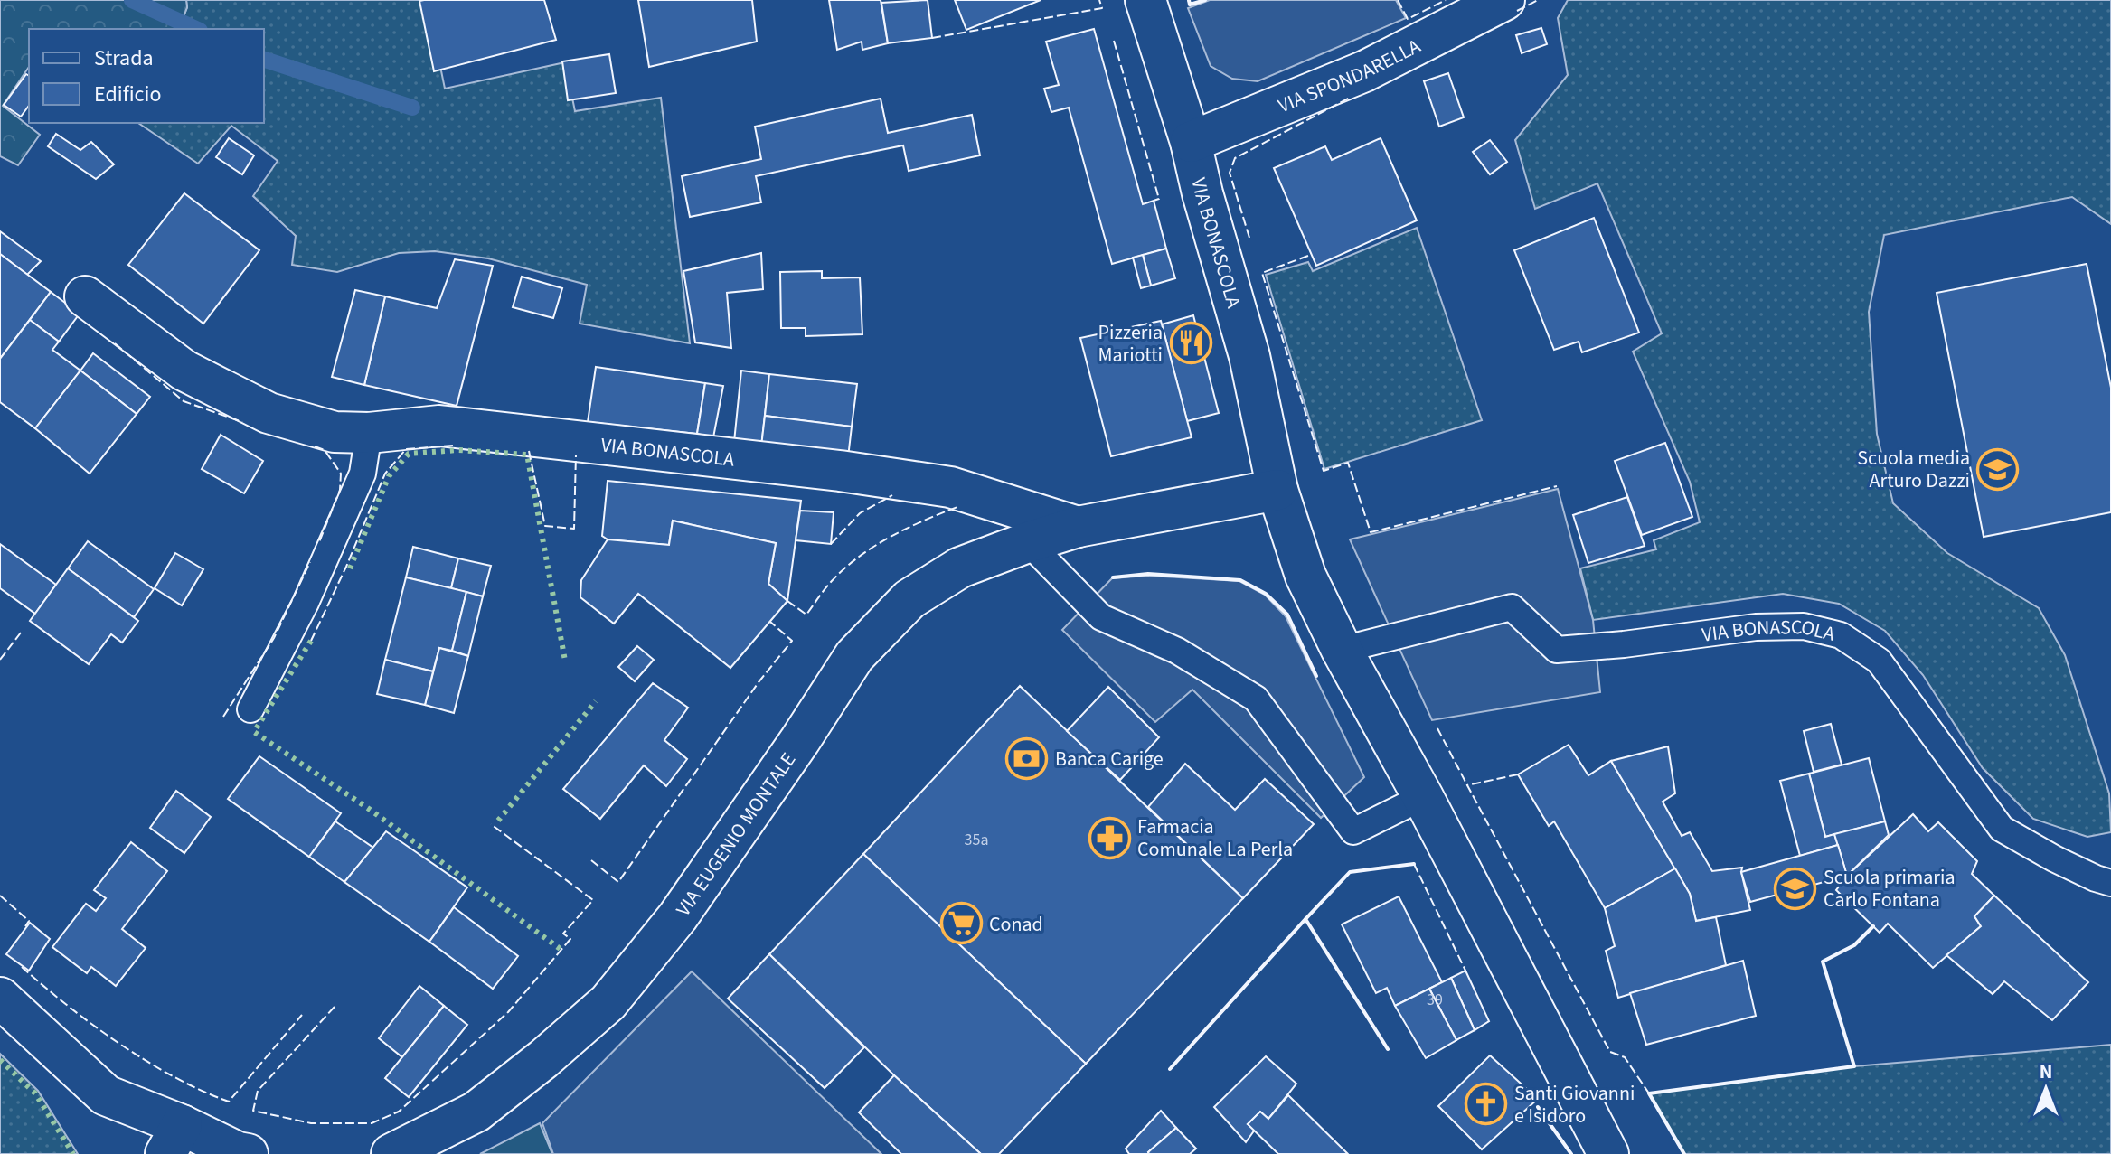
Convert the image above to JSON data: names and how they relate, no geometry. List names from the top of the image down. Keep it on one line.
{"streets":{"street":["VIA SPONDARELLA","VIA BONASCOLA","VIA EUGENIO MONTALE"]},"crossings":[["VIA SPONDARELLA","VIA BONASCOLA"],["VIA BONASCOLA","VIA EUGENIO MONTALE"]],"places":{"restaurant":["Pizzeria Mariotti"],"school or university":["Scuola media Arturo Dazzi","Scuola primaria Carlo Fontana"],"bank":["Banca Carige"],"pharmacy":["Farmacia Comunale La Perla"],"supermarket":["Conad"],"church":["Santi Giovanni e Isidoro"]},"house_numbers":["35a","39"],"legend":["Strada","Edificio"],"north":"top"}
